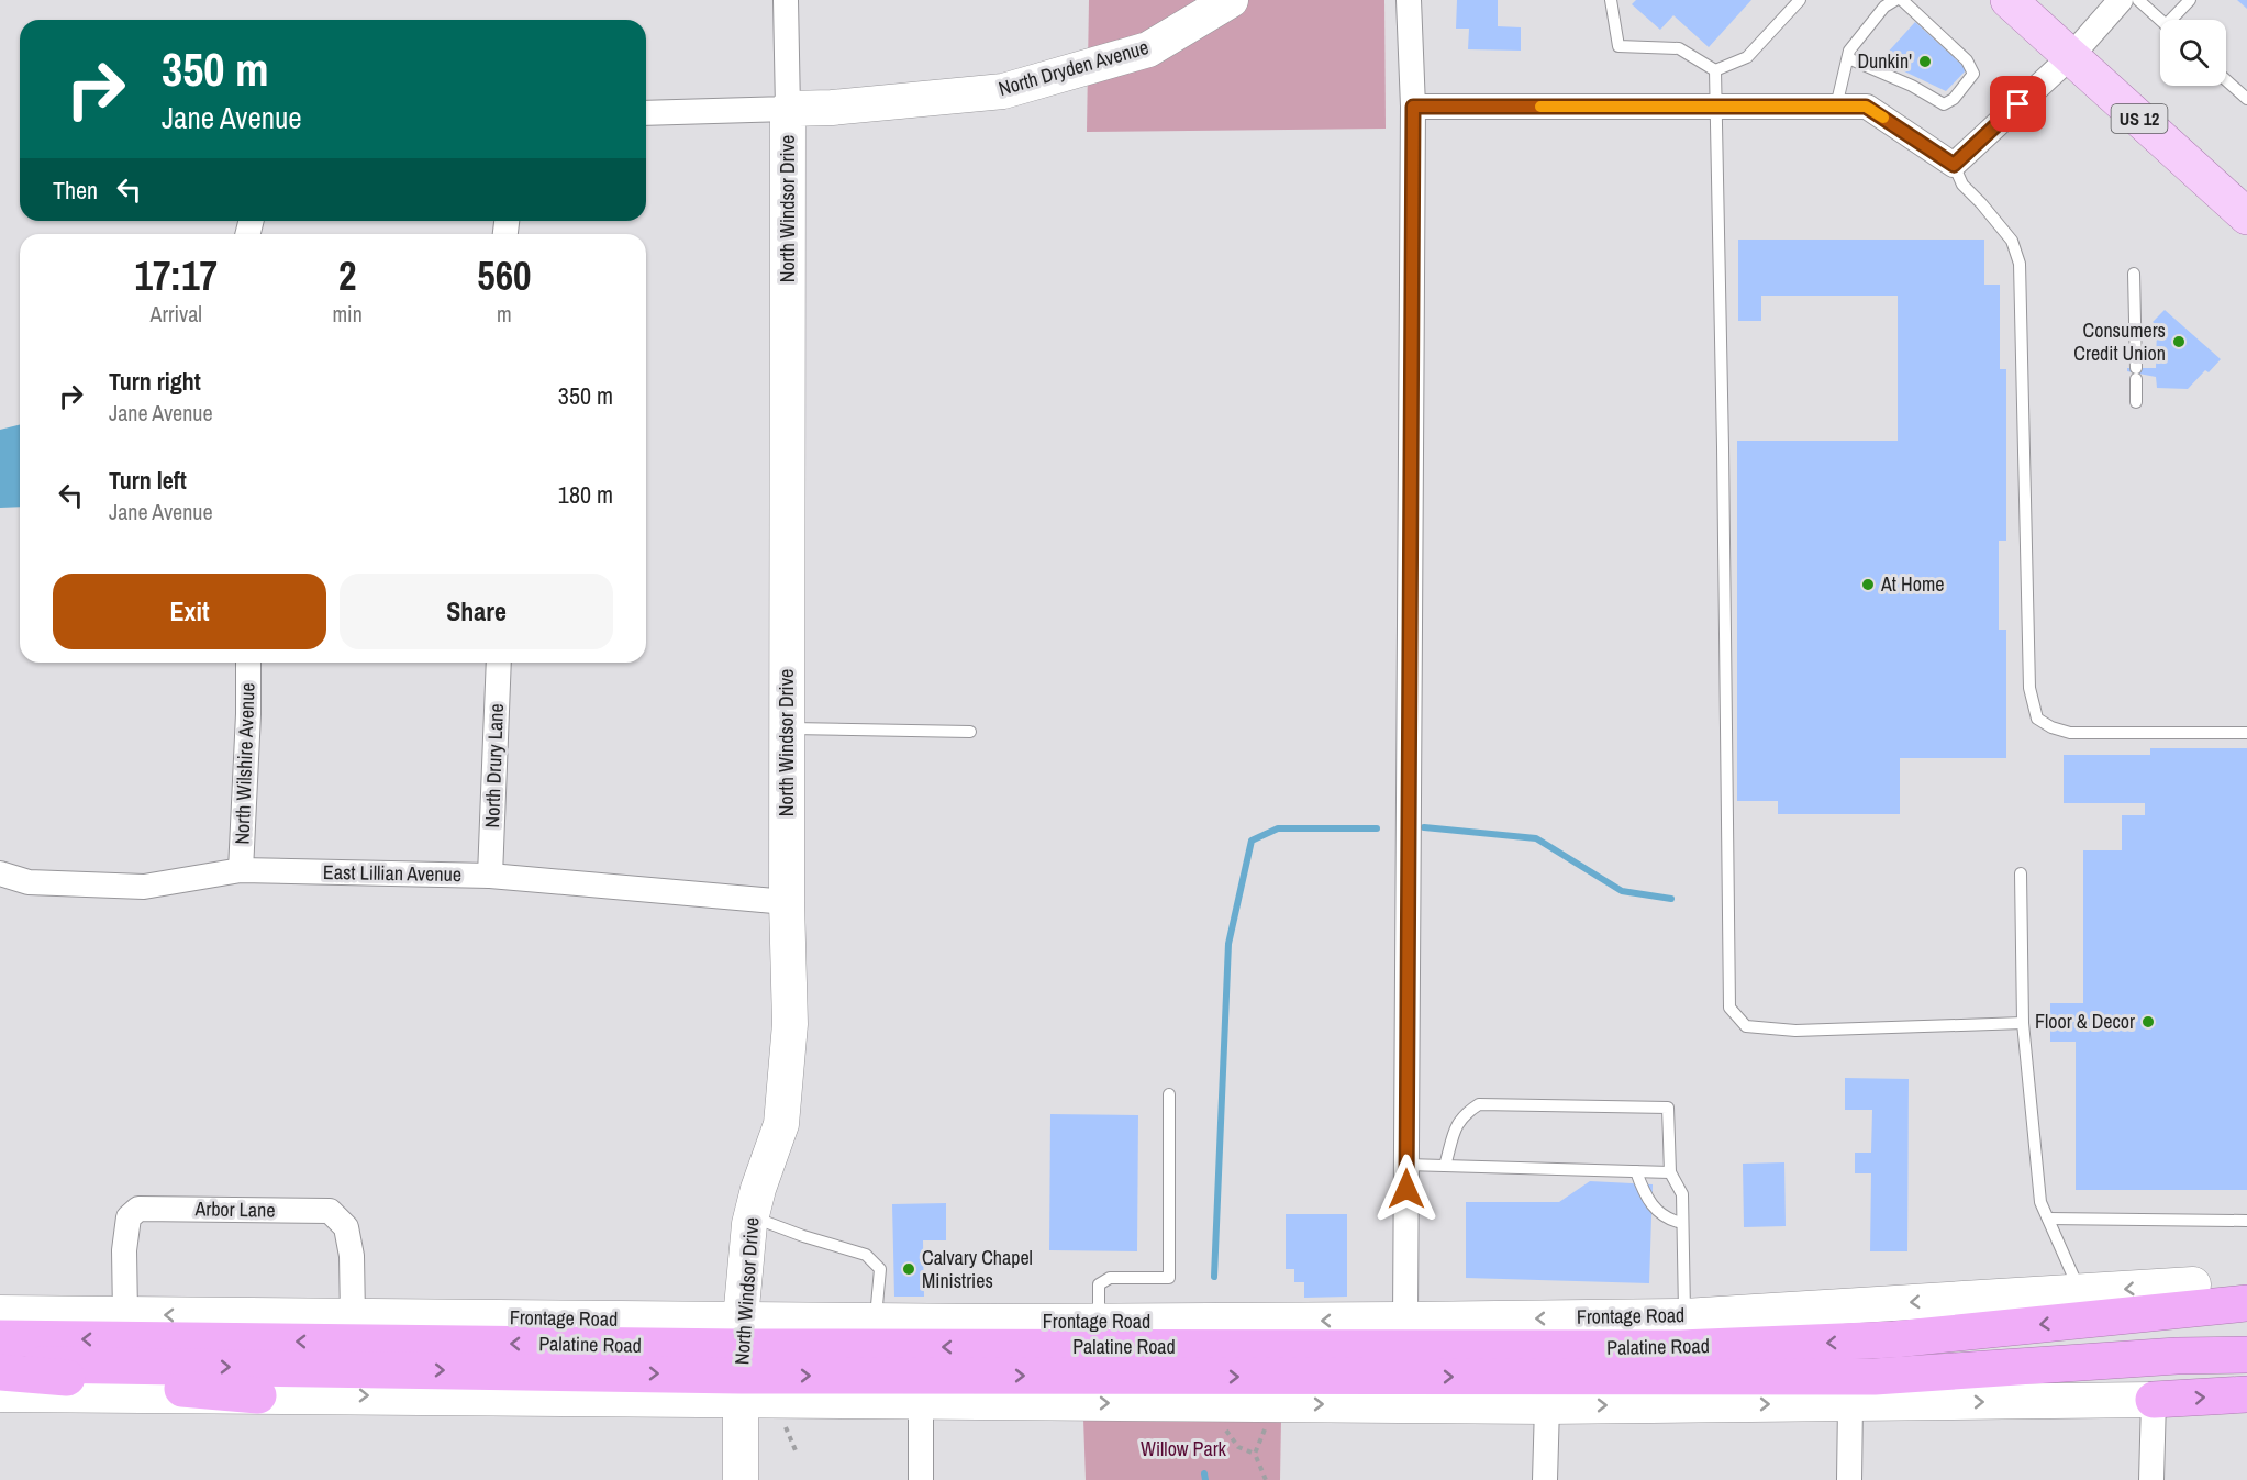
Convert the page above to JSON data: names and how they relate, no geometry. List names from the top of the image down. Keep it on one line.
{"streets":{"highway":["Palatine Road"],"main road":["US 12"],"street":["North Dryden Avenue","North Windsor Drive","North Wilshire Avenue","North Drury Lane","East Lillian Avenue","Arbor Lane","Frontage Road"]},"crossings":[["North Dryden Avenue","North Windsor Drive"],["North Windsor Drive","East Lillian Avenue"],["North Windsor Drive","Frontage Road"],["North Windsor Drive","Palatine Road"],["North Wilshire Avenue","East Lillian Avenue"],["North Drury Lane","East Lillian Avenue"],["Arbor Lane","Frontage Road"],["Frontage Road","Palatine Road"]],"parks":["Willow Park"],"places":["Dunkin'","Consumers Credit Union","At Home","Floor & Decor","Calvary Chapel Ministries"],"page":{"turn":["350 m","Jane Avenue"],"then":"Then","eta":["17:17","Arrival","2","min","560","m"],"list":[{"name":"Turn right","note":"Jane Avenue","value":"350 m"},{"name":"Turn left","note":"Jane Avenue","value":"180 m"}],"buttons":["Exit","Share"]}}
